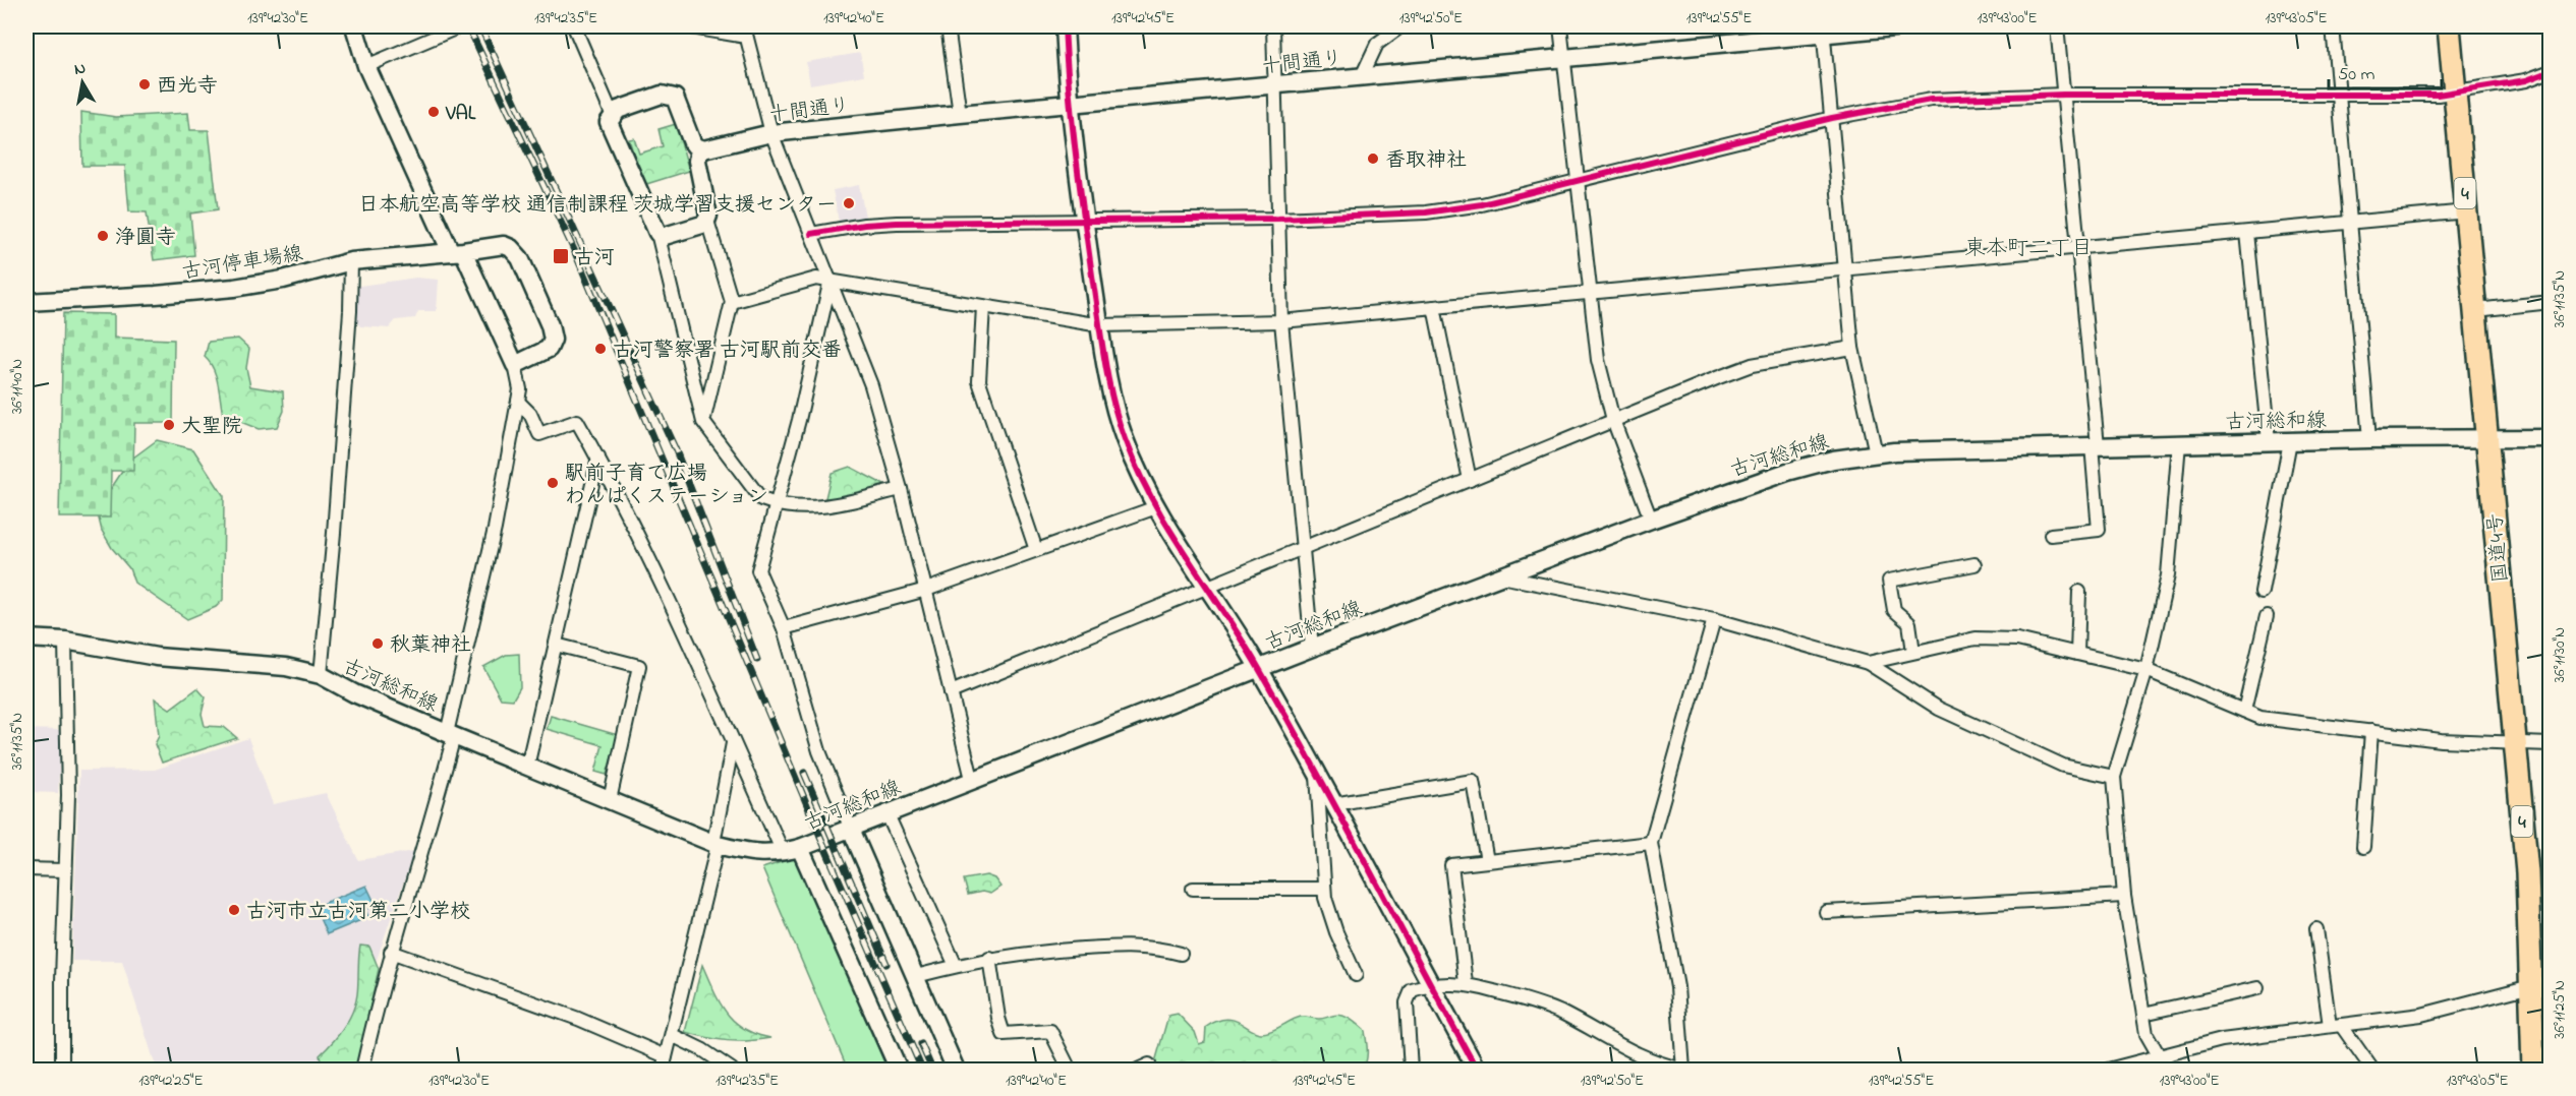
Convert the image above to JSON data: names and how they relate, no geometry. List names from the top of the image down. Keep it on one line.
{"streets":{"highway":["4","国道4号"],"street":["十間通り","古河停車場線","古河総和線"]},"crossings":[["古河総和線","国道4号"]],"districts":["東本町二丁目"],"places":{"other":["西光寺","VAL","香取神社","日本航空高等学校 通信制課程 茨城学習支援センター","浄圓寺","古河警察署 古河駅前交番","大聖院","駅前子育て広場 わんぱくステーション","秋葉神社","古河市立古河第二小学校"],"transit":["古河"]},"scale_bar":"50 m","north":"top","coordinates":["139°42'30\"E","139°42'35\"E","139°42'40\"E","139°42'45\"E","139°42'50\"E","139°42'55\"E","139°43'00\"E","139°43'05\"E","36°11'35\"N","36°11'40\"N","36°11'30\"N","36°11'25\"N","139°42'25\"E"]}
